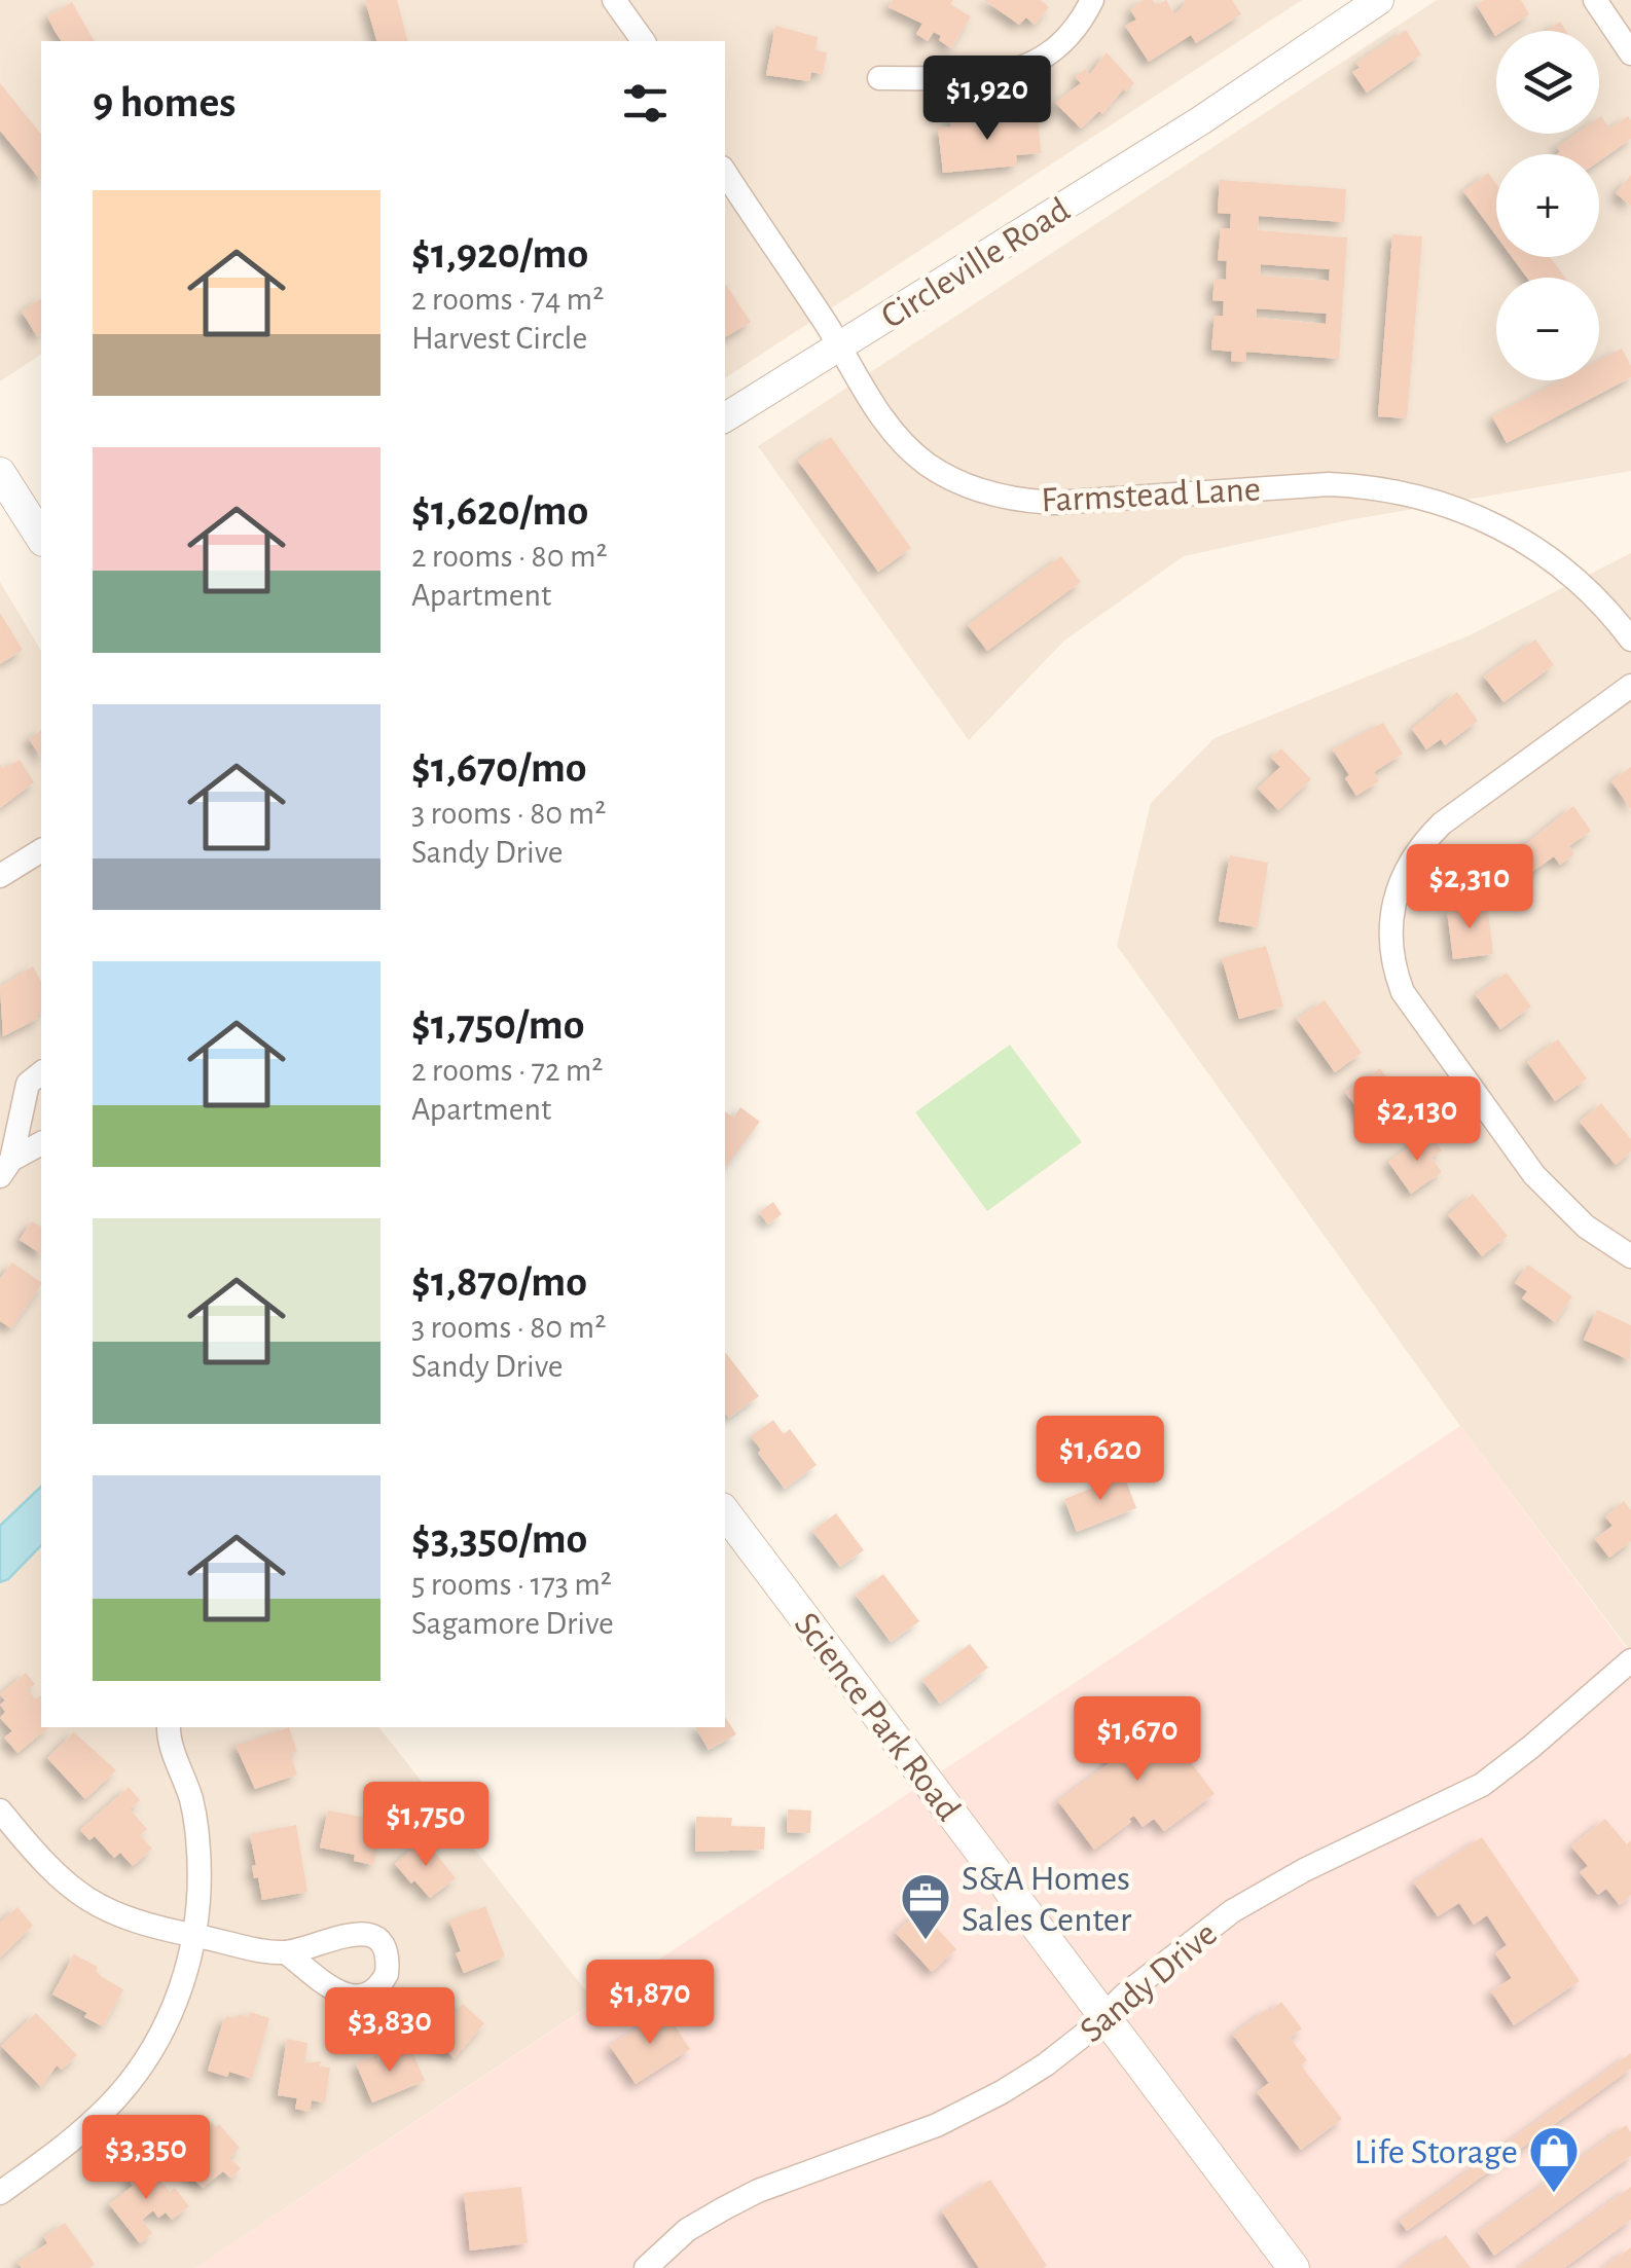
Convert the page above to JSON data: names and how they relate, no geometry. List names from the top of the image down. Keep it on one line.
{"streets":{"main road":["Science Park Road"],"street":["Circleville Road","Farmstead Lane","Sandy Drive"]},"crossings":[["Circleville Road","Farmstead Lane"],["Science Park Road","Sandy Drive"]],"places":{"office":["S&A Homes Sales Center"],"shop":["Life Storage"]},"page":{"map_buttons":["+","−"],"heading":"9 homes","price":["$1,920","$2,310","$2,130","$1,620","$1,670","$1,750","$1,870","$3,830","$3,350"],"list":[{"name":"$1,920/mo","note":"2 rooms · 74 m² · Harvest Circle"},{"name":"$1,620/mo","note":"2 rooms · 80 m² · Apartment"},{"name":"$1,670/mo","note":"3 rooms · 80 m² · Sandy Drive"},{"name":"$1,750/mo","note":"2 rooms · 72 m² · Apartment"},{"name":"$1,870/mo","note":"3 rooms · 80 m² · Sandy Drive"},{"name":"$3,350/mo","note":"5 rooms · 173 m² · Sagamore Drive"}]}}
